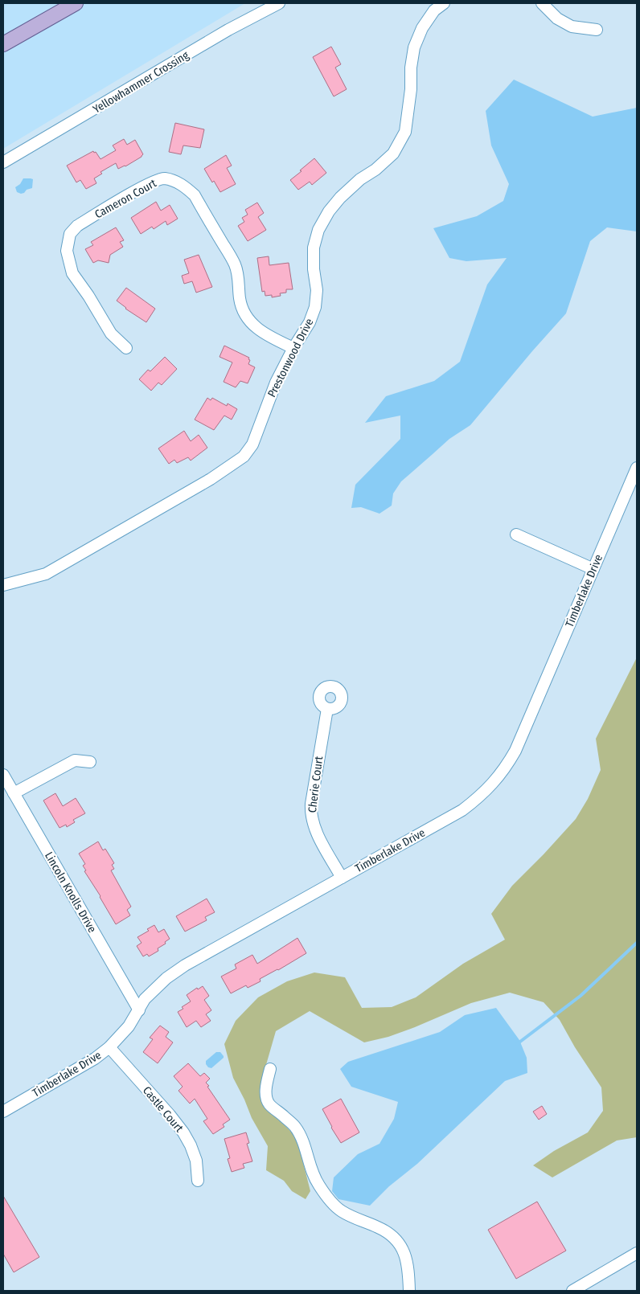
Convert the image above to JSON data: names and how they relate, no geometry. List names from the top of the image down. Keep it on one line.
{"streets":{"street":["Yellowhammer Crossing","Cameron Court","Prestonwood Drive","Timberlake Drive","Cherie Court","Lincoln Knolls Drive","Castle Court"]},"crossings":[["Cameron Court","Prestonwood Drive"],["Timberlake Drive","Cherie Court"],["Timberlake Drive","Lincoln Knolls Drive"],["Timberlake Drive","Castle Court"]]}
